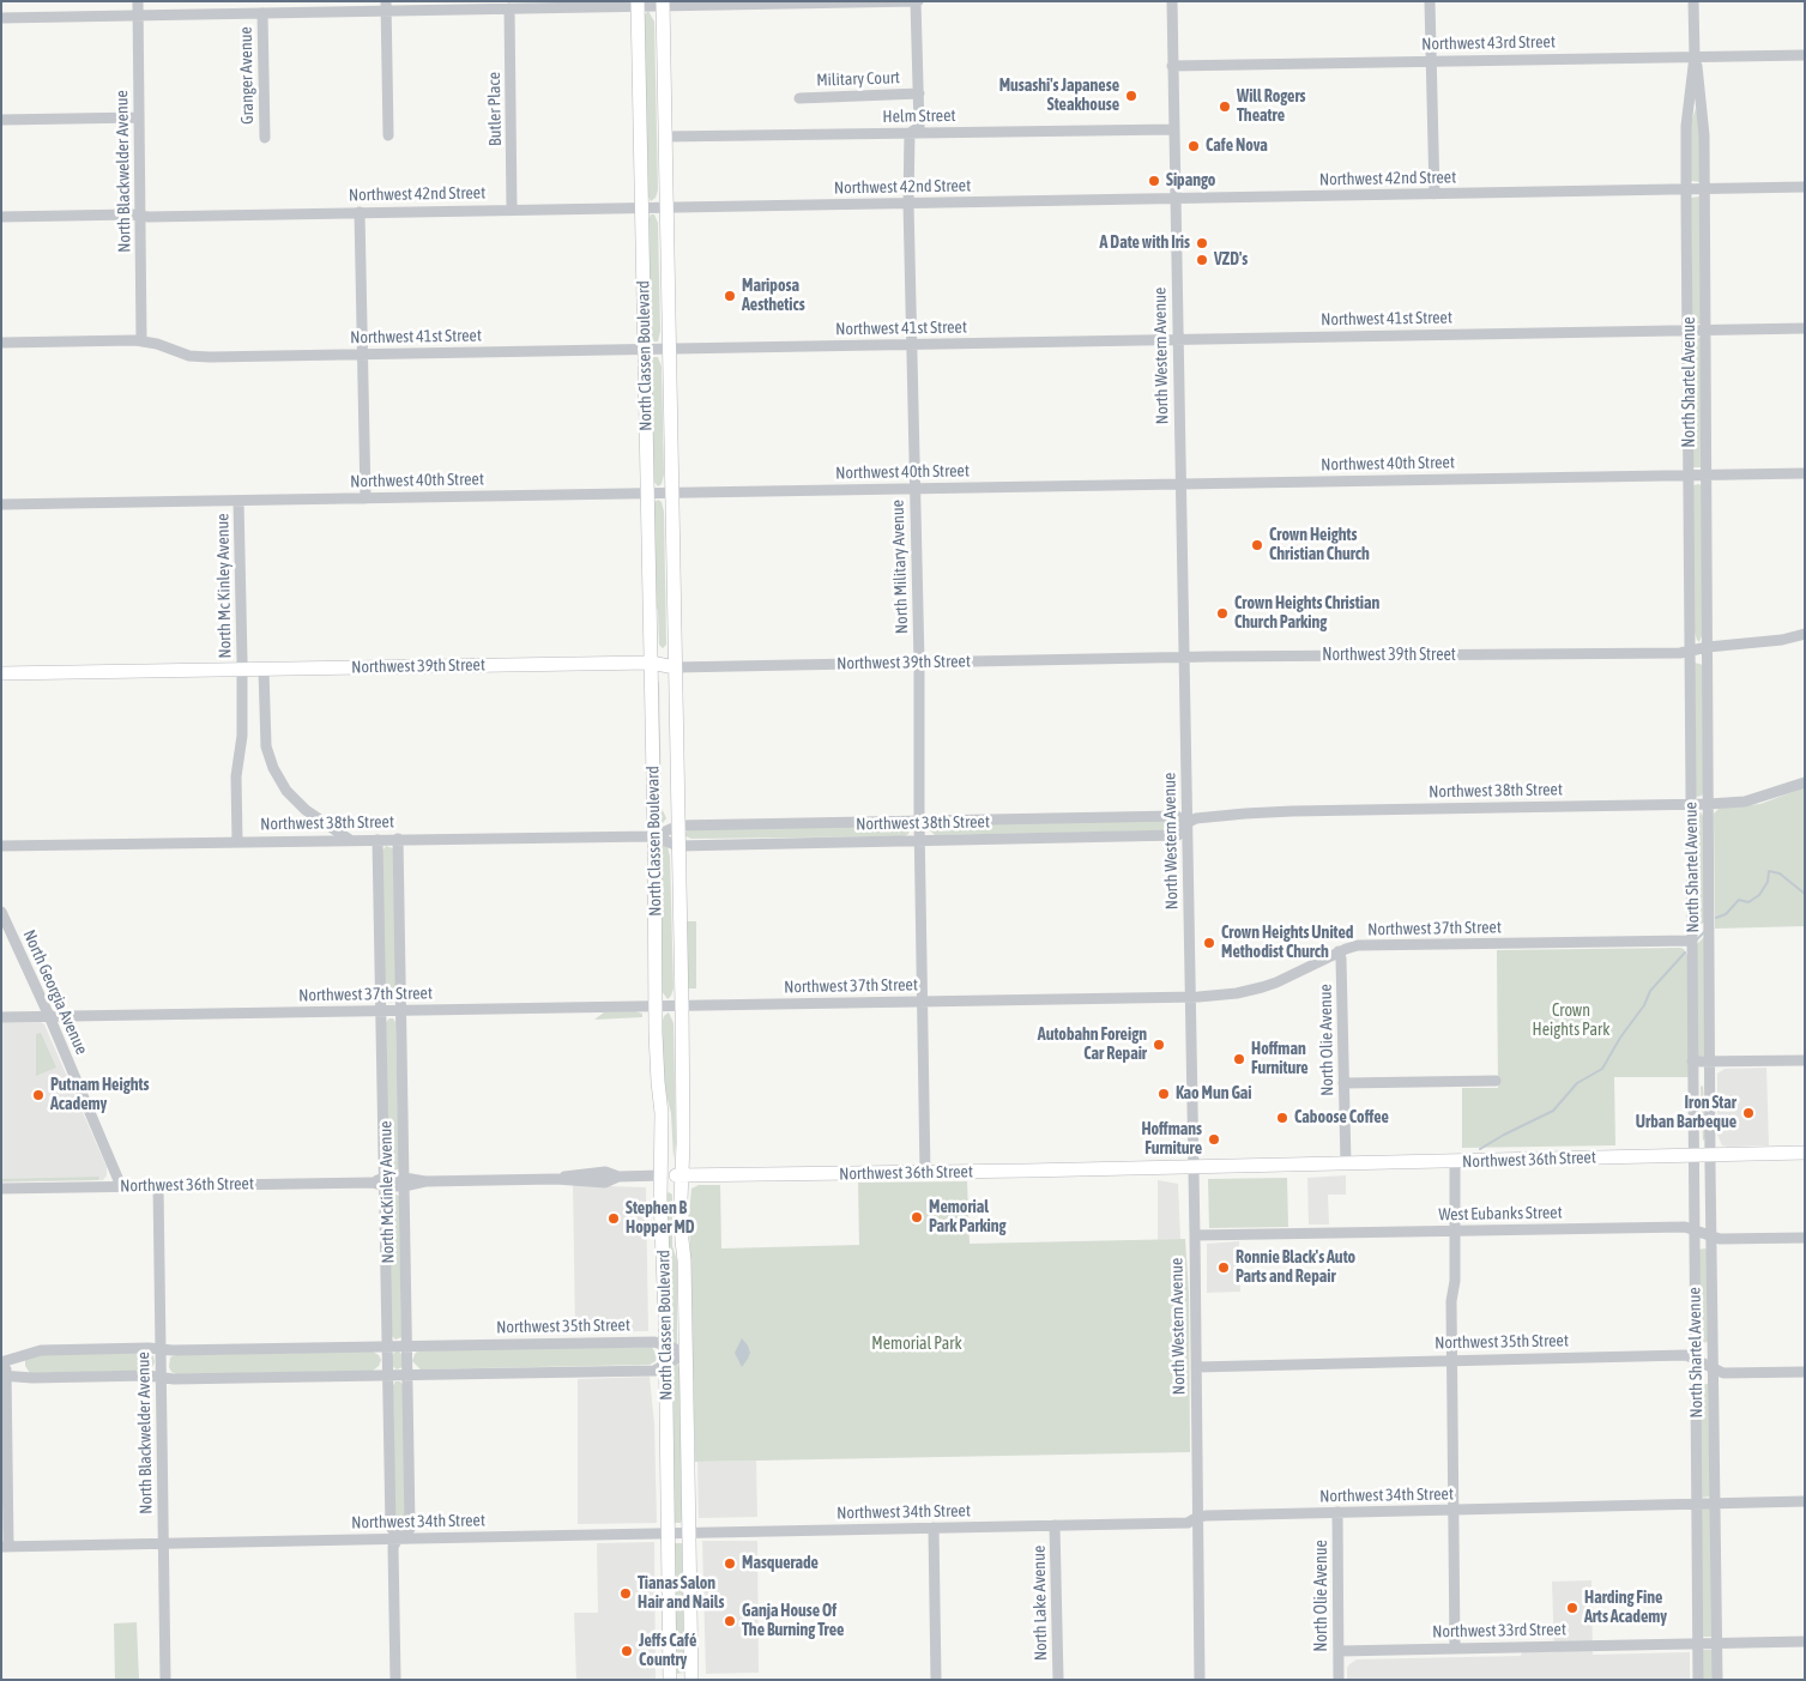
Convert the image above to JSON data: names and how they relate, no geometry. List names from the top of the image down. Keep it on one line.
{"streets":{"main road":["North Classen Boulevard","Northwest 39th Street","Northwest 36th Street"],"street":["Northwest 43rd Street","Granger Avenue","Military Court","Butler Place","Helm Street","North Blackwelder Avenue","Northwest 42nd Street","Northwest 41st Street","North Western Avenue","North Shartel Avenue","Northwest 40th Street","North Military Avenue","North Mc Kinley Avenue","Northwest 38th Street","Northwest 37th Street","North Georgia Avenue","North Olie Avenue","North McKinley Avenue","West Eubanks Street","Northwest 35th Street","Northwest 34th Street","North Lake Avenue","Northwest 33rd Street"]},"crossings":[["Northwest 43rd Street","North Western Avenue"],["Northwest 43rd Street","North Shartel Avenue"],["Military Court","North Military Avenue"],["Butler Place","Northwest 42nd Street"],["Helm Street","North Classen Boulevard"],["Helm Street","North Western Avenue"],["Helm Street","North Military Avenue"],["North Blackwelder Avenue","Northwest 42nd Street"],["North Blackwelder Avenue","Northwest 41st Street"],["North Blackwelder Avenue","Northwest 36th Street"],["North Blackwelder Avenue","Northwest 35th Street"],["North Blackwelder Avenue","Northwest 34th Street"],["Northwest 42nd Street","North Classen Boulevard"],["Northwest 42nd Street","North Western Avenue"],["Northwest 42nd Street","North Shartel Avenue"],["Northwest 42nd Street","North Military Avenue"],["Northwest 41st Street","North Classen Boulevard"],["Northwest 41st Street","North Western Avenue"],["Northwest 41st Street","North Shartel Avenue"],["Northwest 41st Street","North Military Avenue"],["North Classen Boulevard","Northwest 40th Street"],["North Classen Boulevard","Northwest 39th Street"],["North Classen Boulevard","Northwest 38th Street"],["North Classen Boulevard","Northwest 37th Street"],["North Classen Boulevard","Northwest 36th Street"],["North Classen Boulevard","Northwest 35th Street"],["North Classen Boulevard","Northwest 34th Street"],["North Western Avenue","Northwest 40th Street"],["North Western Avenue","Northwest 39th Street"],["North Western Avenue","Northwest 38th Street"],["North Western Avenue","Northwest 37th Street"],["North Western Avenue","Northwest 36th Street"],["North Western Avenue","West Eubanks Street"],["North Western Avenue","Northwest 35th Street"],["North Western Avenue","Northwest 34th Street"],["North Shartel Avenue","Northwest 40th Street"],["North Shartel Avenue","Northwest 39th Street"],["North Shartel Avenue","Northwest 38th Street"],["North Shartel Avenue","Northwest 37th Street"],["North Shartel Avenue","Northwest 36th Street"],["North Shartel Avenue","West Eubanks Street"],["North Shartel Avenue","Northwest 35th Street"],["North Shartel Avenue","Northwest 34th Street"],["North Shartel Avenue","Northwest 33rd Street"],["Northwest 40th Street","North Military Avenue"],["Northwest 40th Street","North Mc Kinley Avenue"],["North Military Avenue","Northwest 39th Street"],["North Military Avenue","Northwest 38th Street"],["North Military Avenue","Northwest 37th Street"],["North Military Avenue","Northwest 36th Street"],["North Mc Kinley Avenue","Northwest 39th Street"],["Northwest 38th Street","North McKinley Avenue"],["Northwest 37th Street","North Georgia Avenue"],["Northwest 37th Street","North Olie Avenue"],["Northwest 37th Street","North McKinley Avenue"],["North Georgia Avenue","Northwest 36th Street"],["North Olie Avenue","Northwest 36th Street"],["North Olie Avenue","Northwest 34th Street"],["North Olie Avenue","Northwest 33rd Street"],["Northwest 36th Street","North McKinley Avenue"],["North McKinley Avenue","Northwest 35th Street"],["North McKinley Avenue","Northwest 34th Street"],["Northwest 34th Street","North Lake Avenue"]],"parks":["Crown Heights Park","Memorial Park"],"places":["Musashi's Japanese Steakhouse","Will Rogers Theatre","Cafe Nova","Sipango","A Date with Iris","VZD's","Mariposa Aesthetics","Crown Heights Christian Church","Crown Heights Christian Church Parking","Crown Heights United Methodist Church","Autobahn Foreign Car Repair","Hoffman Furniture","Kao Mun Gai","Putnam Heights Academy","Iron Star Urban Barbeque","Caboose Coffee","Hoffmans Furniture","Memorial Park Parking","Stephen B Hopper MD","Ronnie Black's Auto Parts and Repair","Masquerade","Tianas Salon Hair and Nails","Harding Fine Arts Academy","Ganja House Of The Burning Tree","Jeffs Café Country"]}
